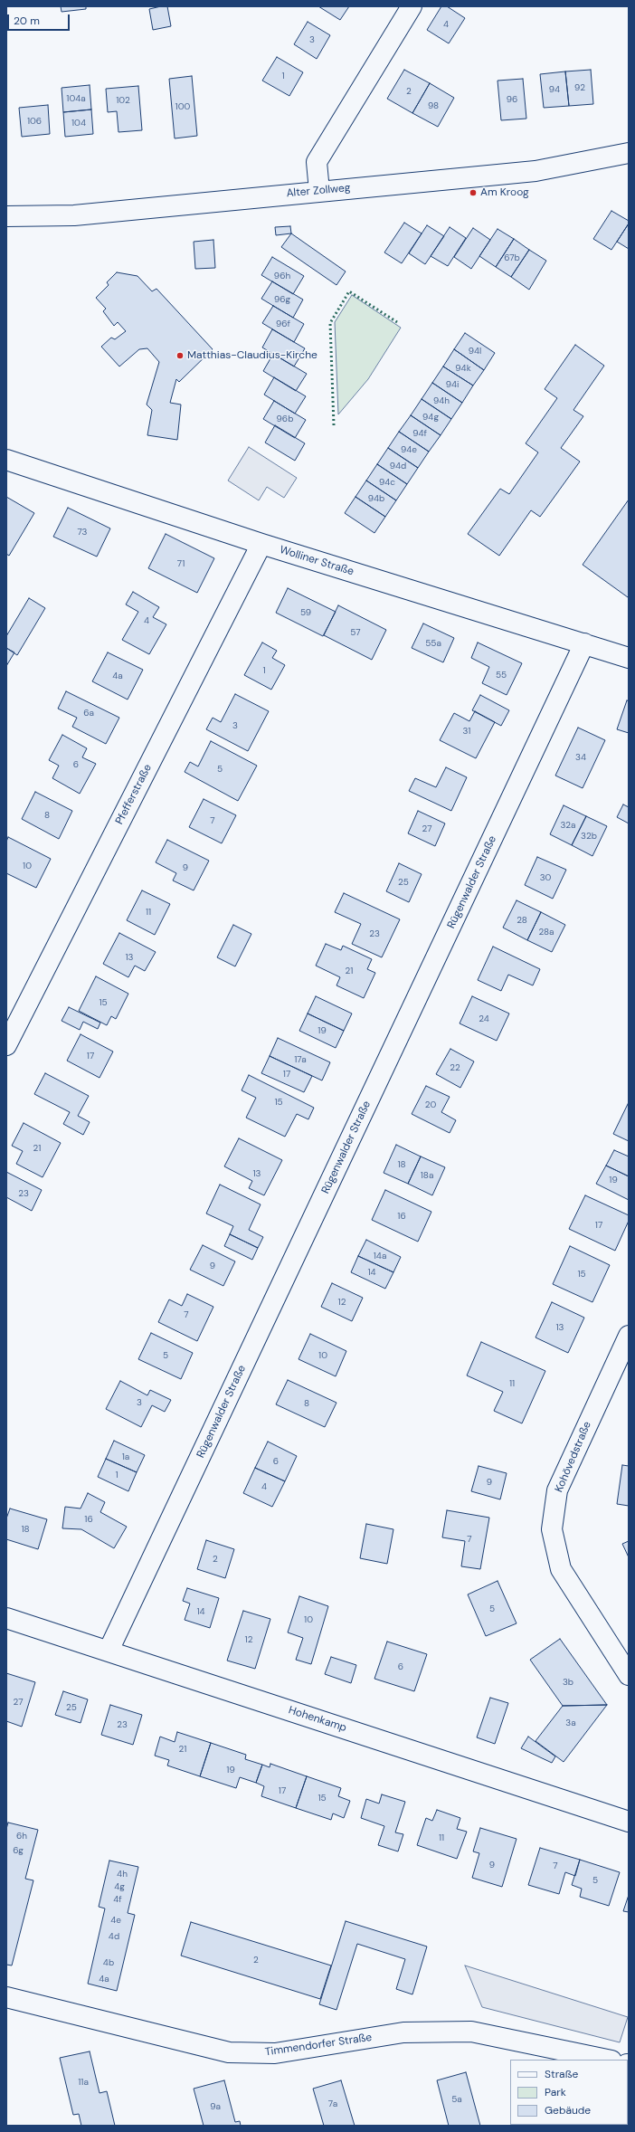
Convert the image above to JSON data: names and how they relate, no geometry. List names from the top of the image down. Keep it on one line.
{"streets":{"street":["Alter Zollweg","Wolliner Straße","Pfefferstraße","Rügenwalder Straße","Kohövedstraße","Hohenkamp","Timmendorfer Straße"]},"crossings":[["Wolliner Straße","Pfefferstraße"],["Wolliner Straße","Rügenwalder Straße"],["Rügenwalder Straße","Hohenkamp"]],"places":["Am Kroog","Matthias-Claudius-Kirche"],"house_numbers":["4","3","1","92","94","2","104a","96","102","98","100","106","104","67b","96h","96g","96f","94l","94k","94i","94h","94g","96b","94f","94e","94d","94c","94b","73","71","59","4","57","55a","1","55","4a","6a","3","31","34","6","5","8","7","32a","27","32b","10","9","30","25","11","28","28a","23","13","21","15","24","19","17","17a","22","17","15","20","21","18","13","18a","19","23","16","17","14a","9","14","15","12","7","13","5","10","11","3","8","1a","6","1","9","4","16","18","7","2","5","14","10","12","6","3b","27","25","3a","23","21","19","17","15","6h","11","6g","9","7","4h","5","4g","4f","4e","4d","2","4b","4a","11a","5a","7a","9a"],"legend":["Straße","Park","Gebäude"],"scale_bar":"20 m"}
